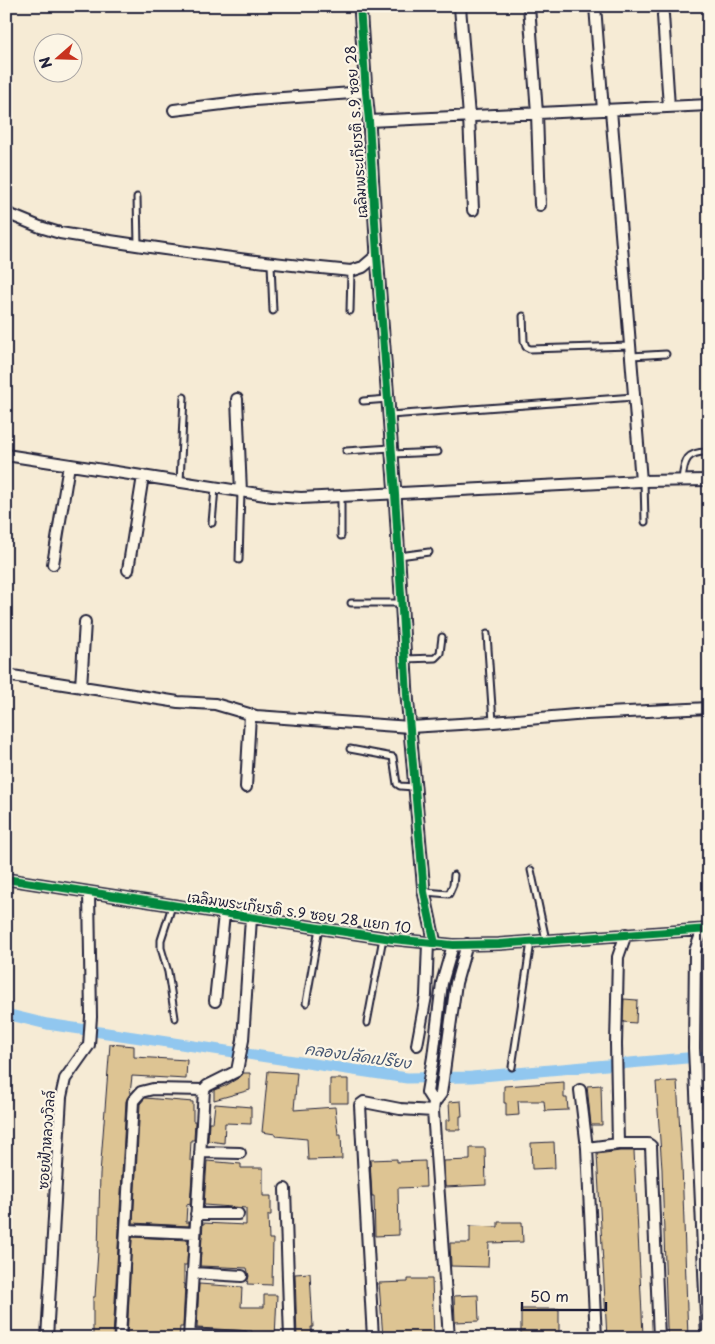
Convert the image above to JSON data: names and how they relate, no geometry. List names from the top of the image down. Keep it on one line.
{"streets":{"street":["เฉลิมพระเกียรติ ร.9 ซอย 28","เฉลิมพระเกียรติ ร.9 ซอย 28 แยก 10","ซอยฟ้าหลวงวิลล์"]},"crossings":[["เฉลิมพระเกียรติ ร.9 ซอย 28","เฉลิมพระเกียรติ ร.9 ซอย 28 แยก 10"],["เฉลิมพระเกียรติ ร.9 ซอย 28 แยก 10","ซอยฟ้าหลวงวิลล์"]],"water":["คลองปลัดเปรียง"],"scale_bar":"50 m","north":"left"}
